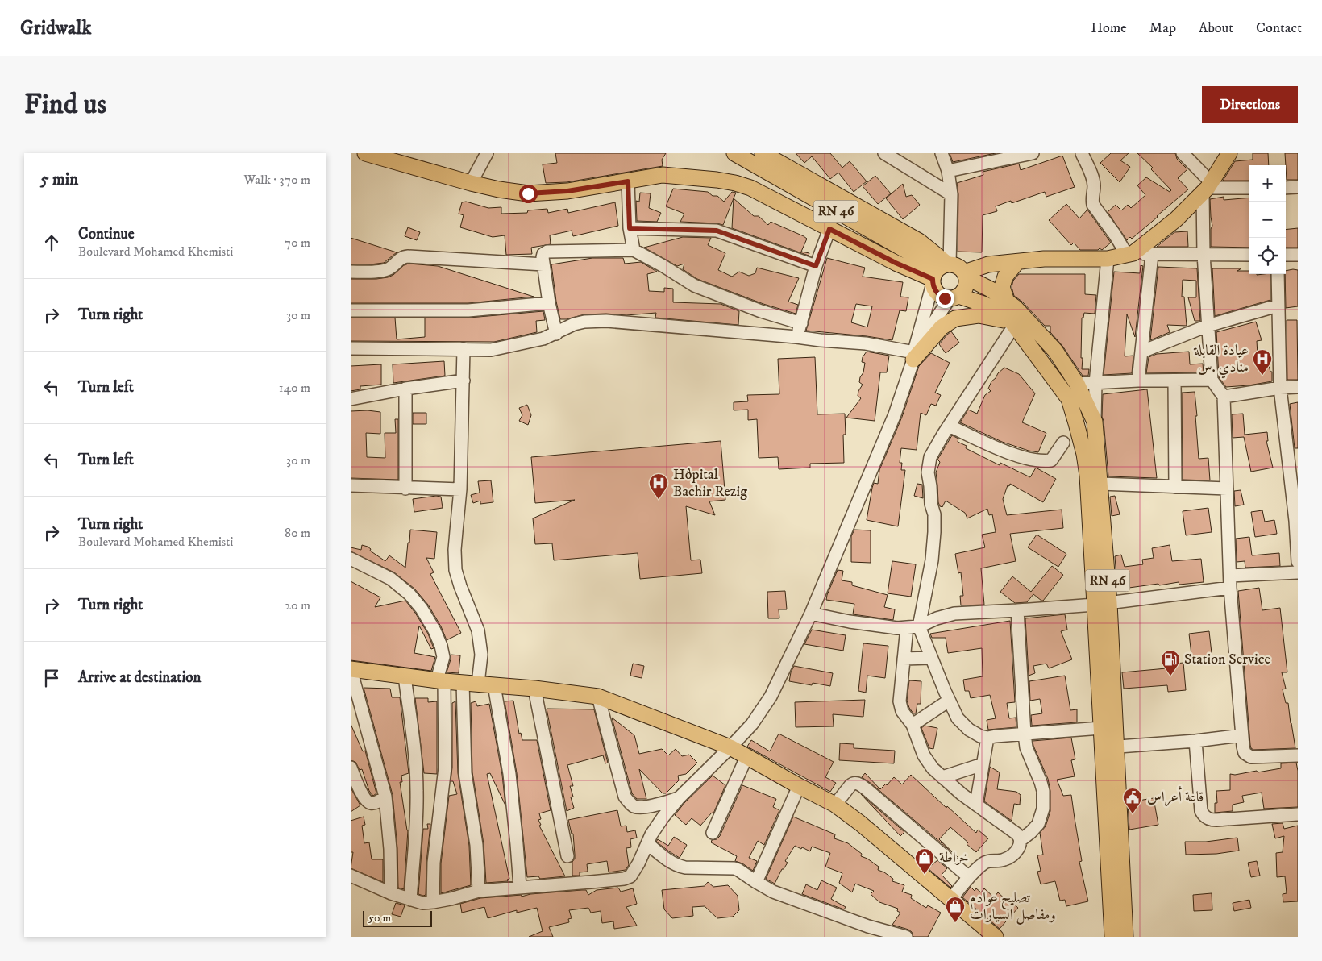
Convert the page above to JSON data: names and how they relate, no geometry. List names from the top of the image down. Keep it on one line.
{"streets":{"main road":["RN 46"]},"places":{"hospital":["عيادة القابلة منادي .س","Hôpital Bachir Rezig"],"fuel station":["Station Service"],"public building":["قاعة أعراس"],"shop":["خراطة","تصليح عوادم ومفاصل السيارات"]},"scale_bar":"50 m","page":{"header":"Gridwalk","nav":["Home","Map","About","Contact"],"buttons":"Directions","title":"Find us","heading":["5 min","Walk · 370 m"],"map_buttons":["+","−"],"list":[["Continue","Boulevard Mohamed Khemisti","70 m"],["Turn right","30 m"],["Turn left","140 m"],["Turn left","30 m"],["Turn right","Boulevard Mohamed Khemisti","80 m"],["Turn right","20 m"],"Arrive at destination"],"scale":"50 m"}}
